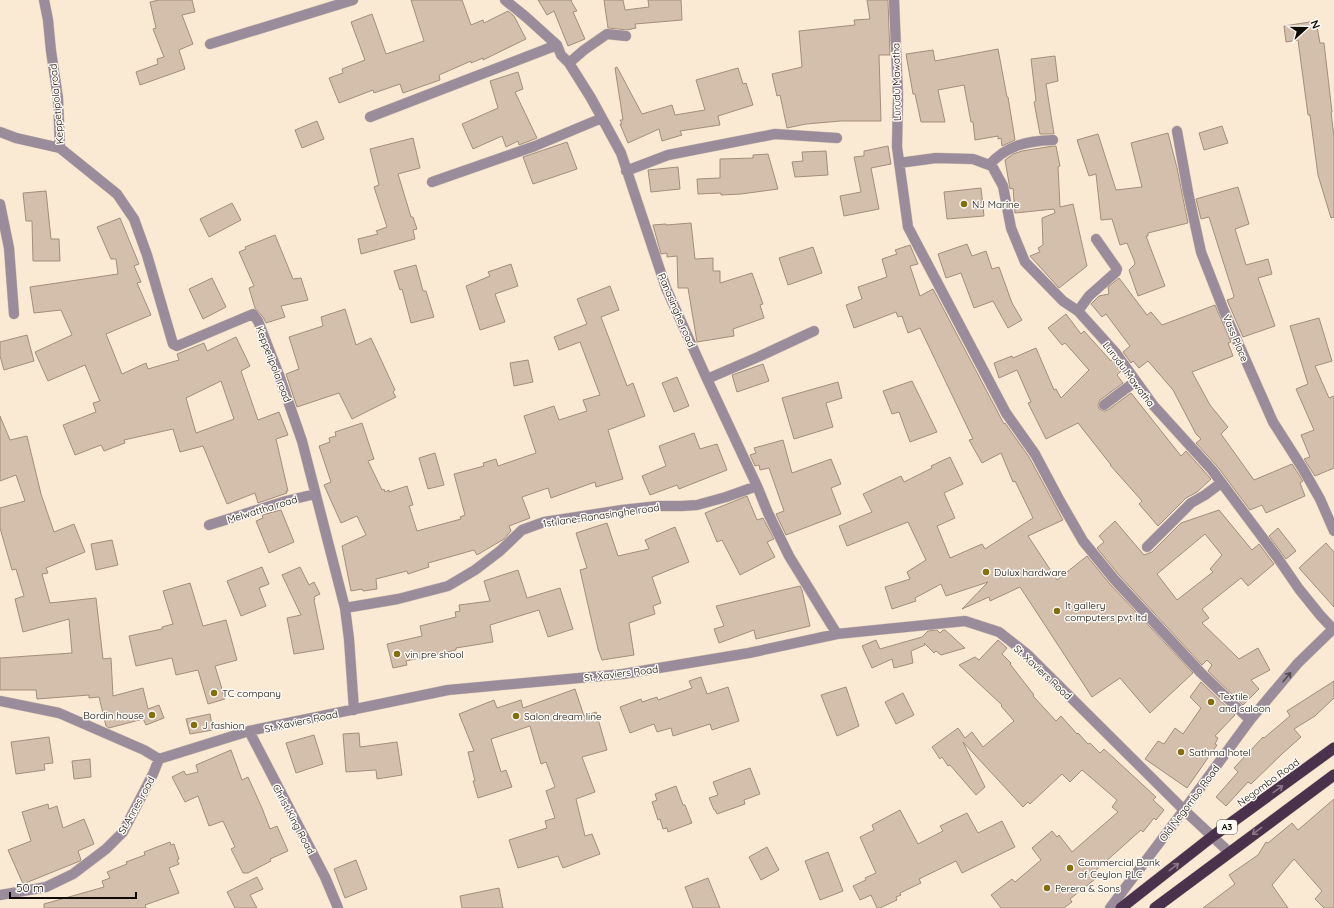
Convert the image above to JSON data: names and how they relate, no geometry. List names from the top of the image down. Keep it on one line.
{"streets":{"highway":["Negombo Road","A3"],"street":["Lurudu Mawatha","Keppetipola road","Ranasinghe road","Vass Place","Melwattha road","1st lane-Ranasinghe road","St. Xaviers Road","Old Negombo Road","St.Annes road","Christ King Road"]},"crossings":[["Lurudu Mawatha","Old Negombo Road"],["Keppetipola road","Melwattha road"],["Keppetipola road","1st lane-Ranasinghe road"],["Keppetipola road","St. Xaviers Road"],["Ranasinghe road","1st lane-Ranasinghe road"],["Ranasinghe road","St. Xaviers Road"],["St. Xaviers Road","Negombo Road"],["St. Xaviers Road","Old Negombo Road"],["St. Xaviers Road","St.Annes road"],["St. Xaviers Road","Christ King Road"],["St. Xaviers Road","A3"]],"places":["NJ Marine","Dulux hardware","It gallery computers pvt ltd","vin pre shool","TC company","Textile and saloon","Bordin house","Salon dream line","J fashion","Sathma hotel","Commercial Bank of Ceylon PLC","Perera & Sons"],"scale_bar":"50 m","north":"right"}
